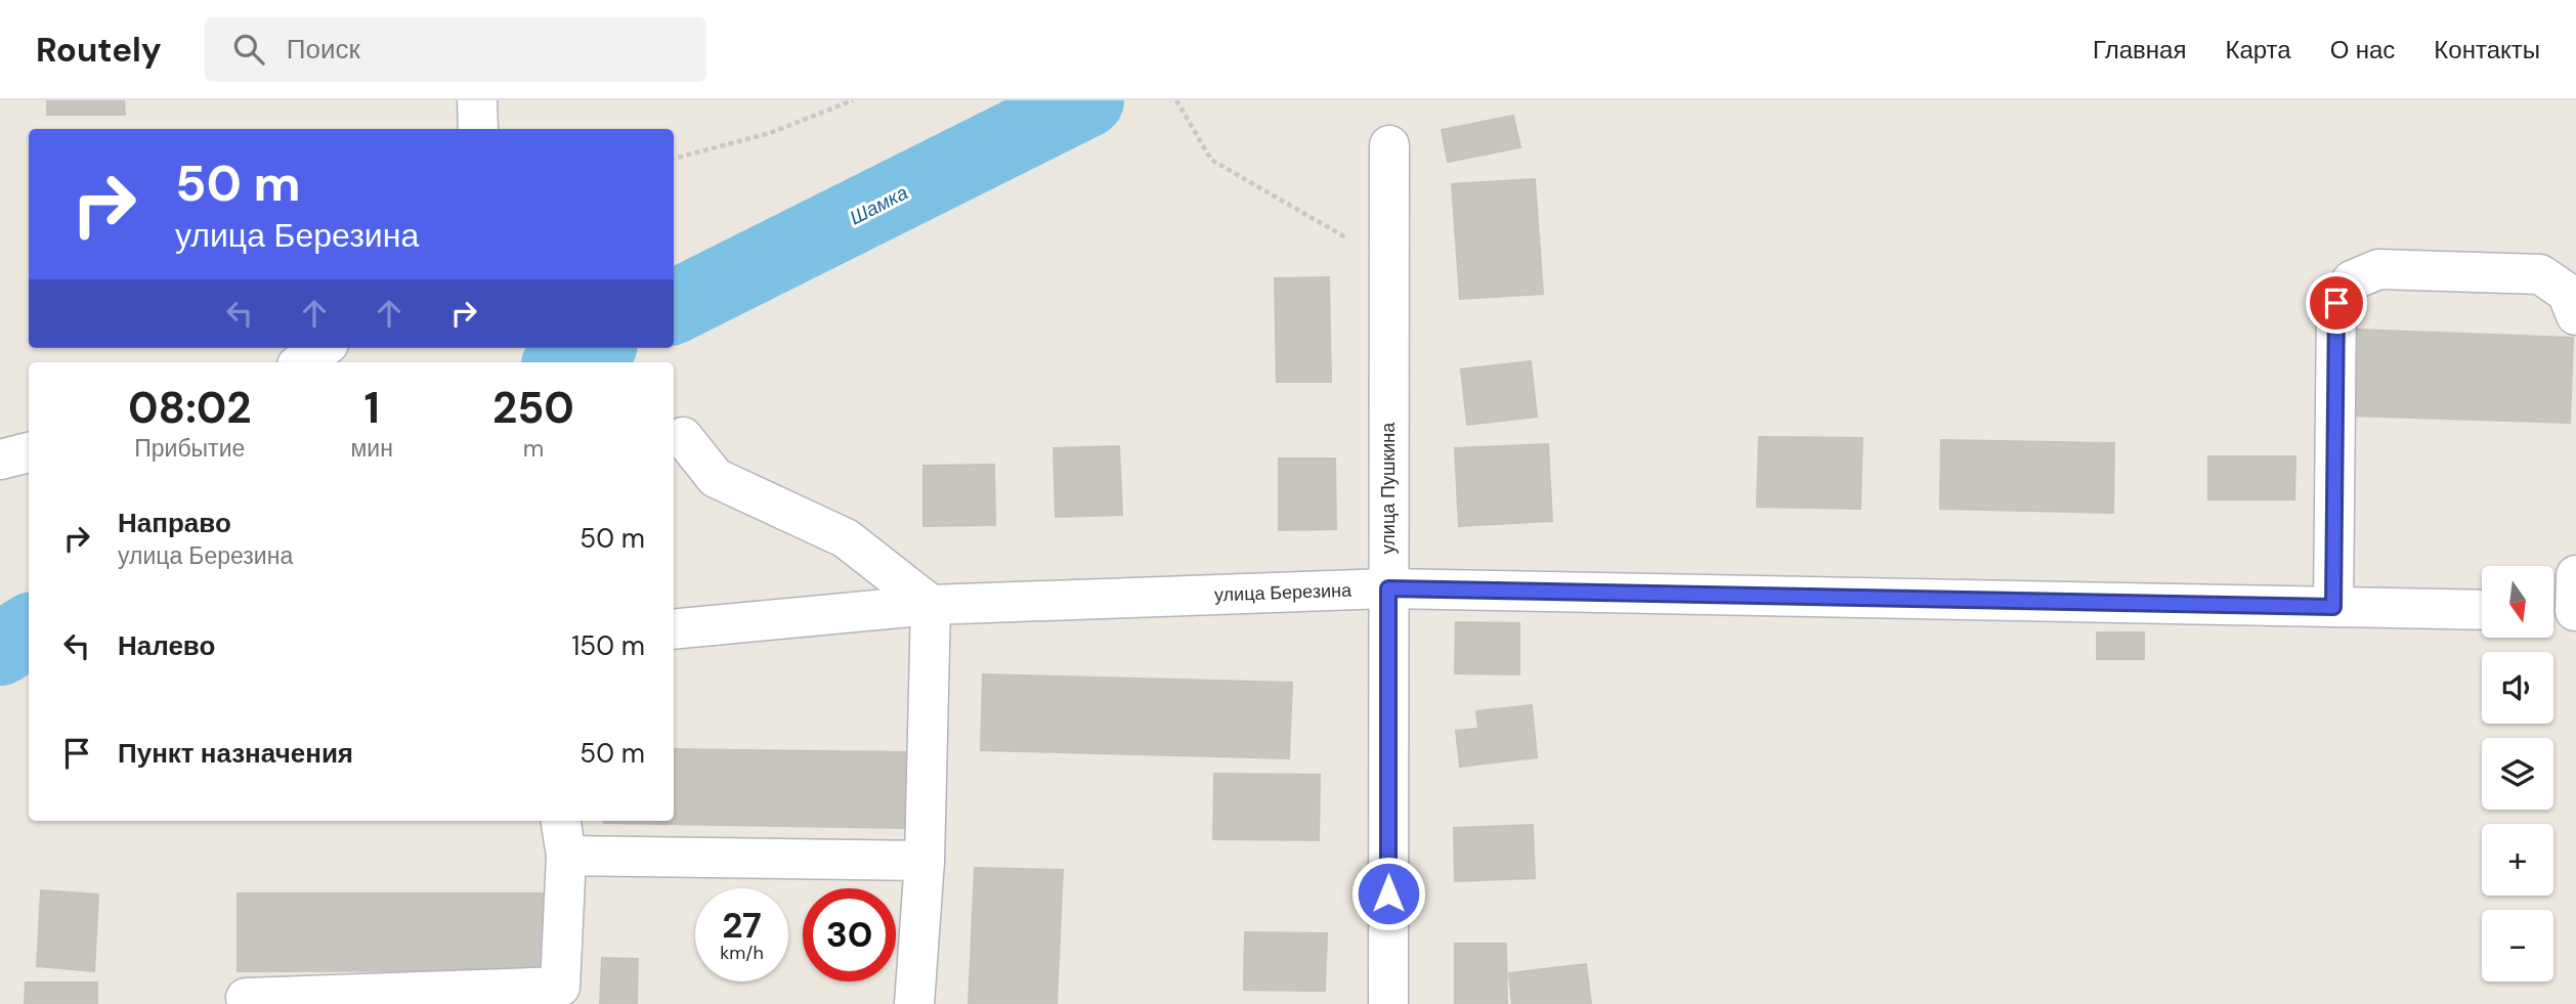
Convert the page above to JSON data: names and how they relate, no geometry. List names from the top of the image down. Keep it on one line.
{"streets":{"street":["улица Пушкина","улица Березина"]},"crossings":[["улица Пушкина","улица Березина"]],"water":["Шамка"],"north":"bottom","page":{"header":"Routely","search":"Поиск","nav":["Главная","Карта","О нас","Контакты"],"turn":["50 m","улица Березина"],"eta":["08:02","Прибытие","1","мин","250","m"],"list":[{"name":"Направо","note":"улица Березина","value":"50 m"},{"name":"Налево","value":"150 m"},{"name":"Пункт назначения","value":"50 m"}],"map_buttons":["+","−"],"speed":"27 km/h","limit":"30"}}
